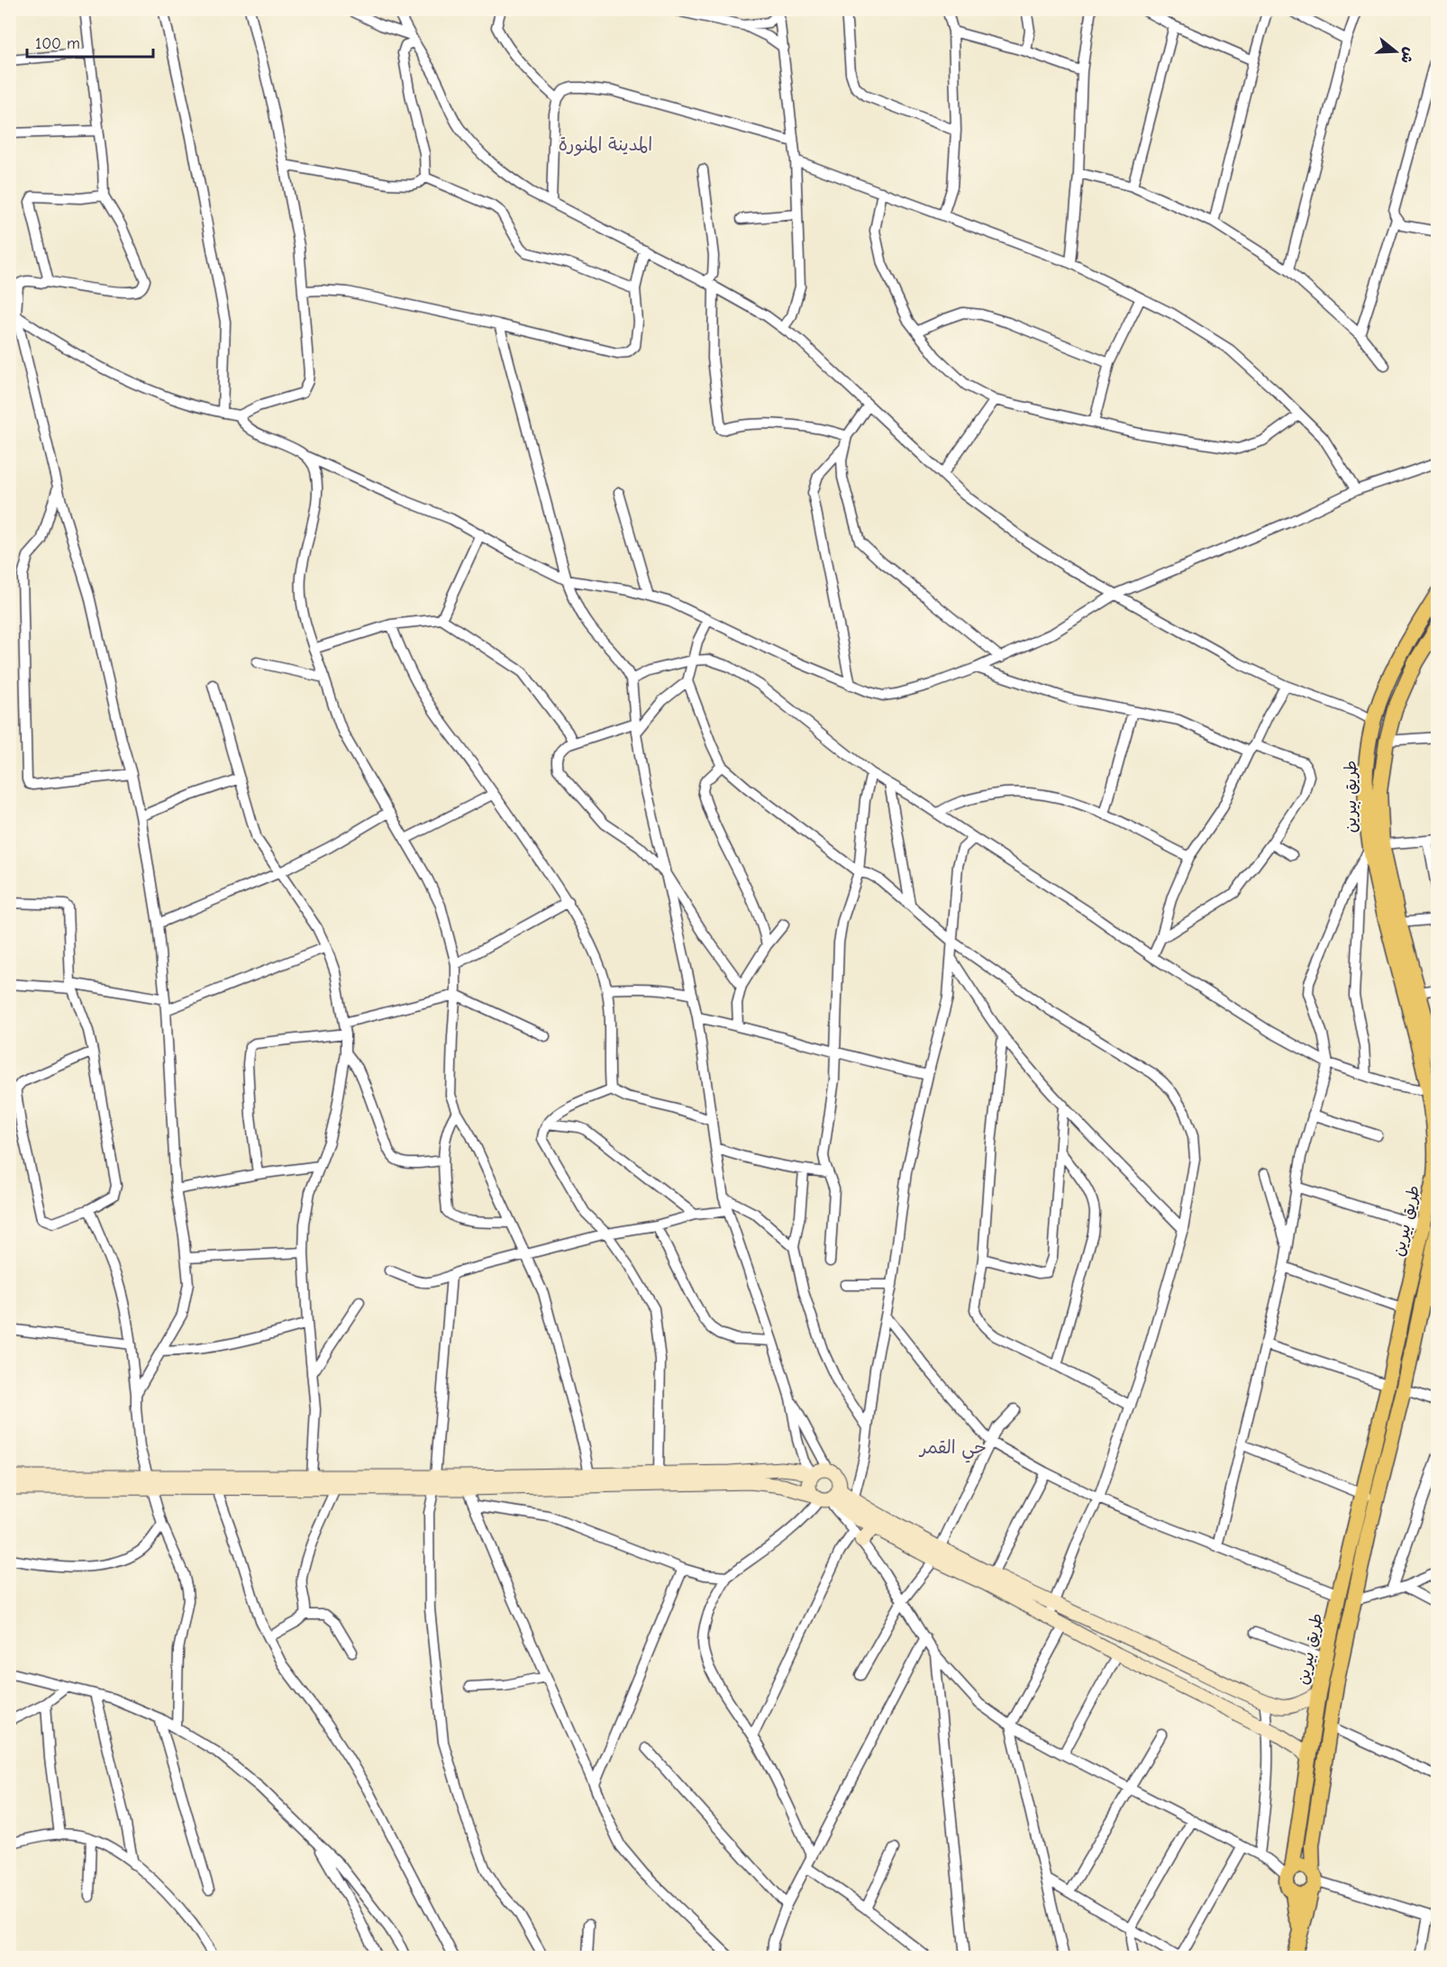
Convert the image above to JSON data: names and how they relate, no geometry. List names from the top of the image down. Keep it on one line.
{"streets":{"main road":["طريق بيرين"]},"districts":["المدينة المنورة","حي القمر"],"scale_bar":"100 m","north":"right"}
